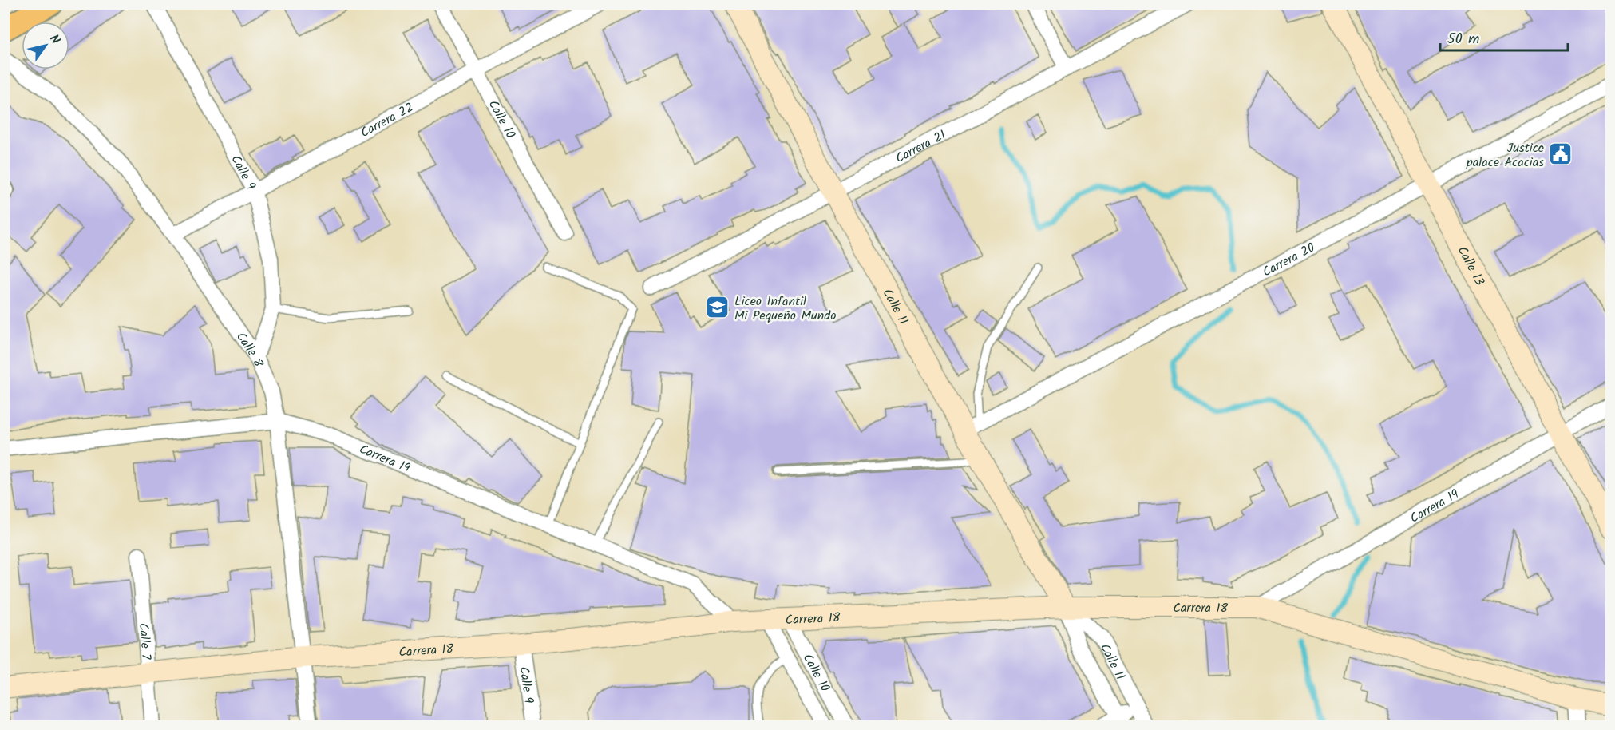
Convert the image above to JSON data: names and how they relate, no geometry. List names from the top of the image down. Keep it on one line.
{"streets":{"street":["Carrera 22","Calle 10","Carrera 21","Calle 9","Carrera 20","Calle 13","Calle 11","Calle 8","Carrera 19","Carrera 18","Calle 7"]},"crossings":[["Carrera 22","Calle 10"],["Carrera 22","Calle 9"],["Carrera 22","Calle 8"],["Calle 10","Carrera 18"],["Carrera 21","Calle 11"],["Calle 9","Calle 8"],["Calle 9","Carrera 18"],["Carrera 20","Calle 13"],["Carrera 20","Calle 11"],["Calle 13","Carrera 19"],["Calle 11","Carrera 18"],["Calle 8","Carrera 19"],["Calle 8","Carrera 18"],["Carrera 19","Carrera 18"],["Carrera 18","Calle 7"]],"places":{"public building":["Justice palace Acacias"],"school or university":["Liceo Infantil Mi Pequeño Mundo"]},"scale_bar":"50 m","north":"top right"}
